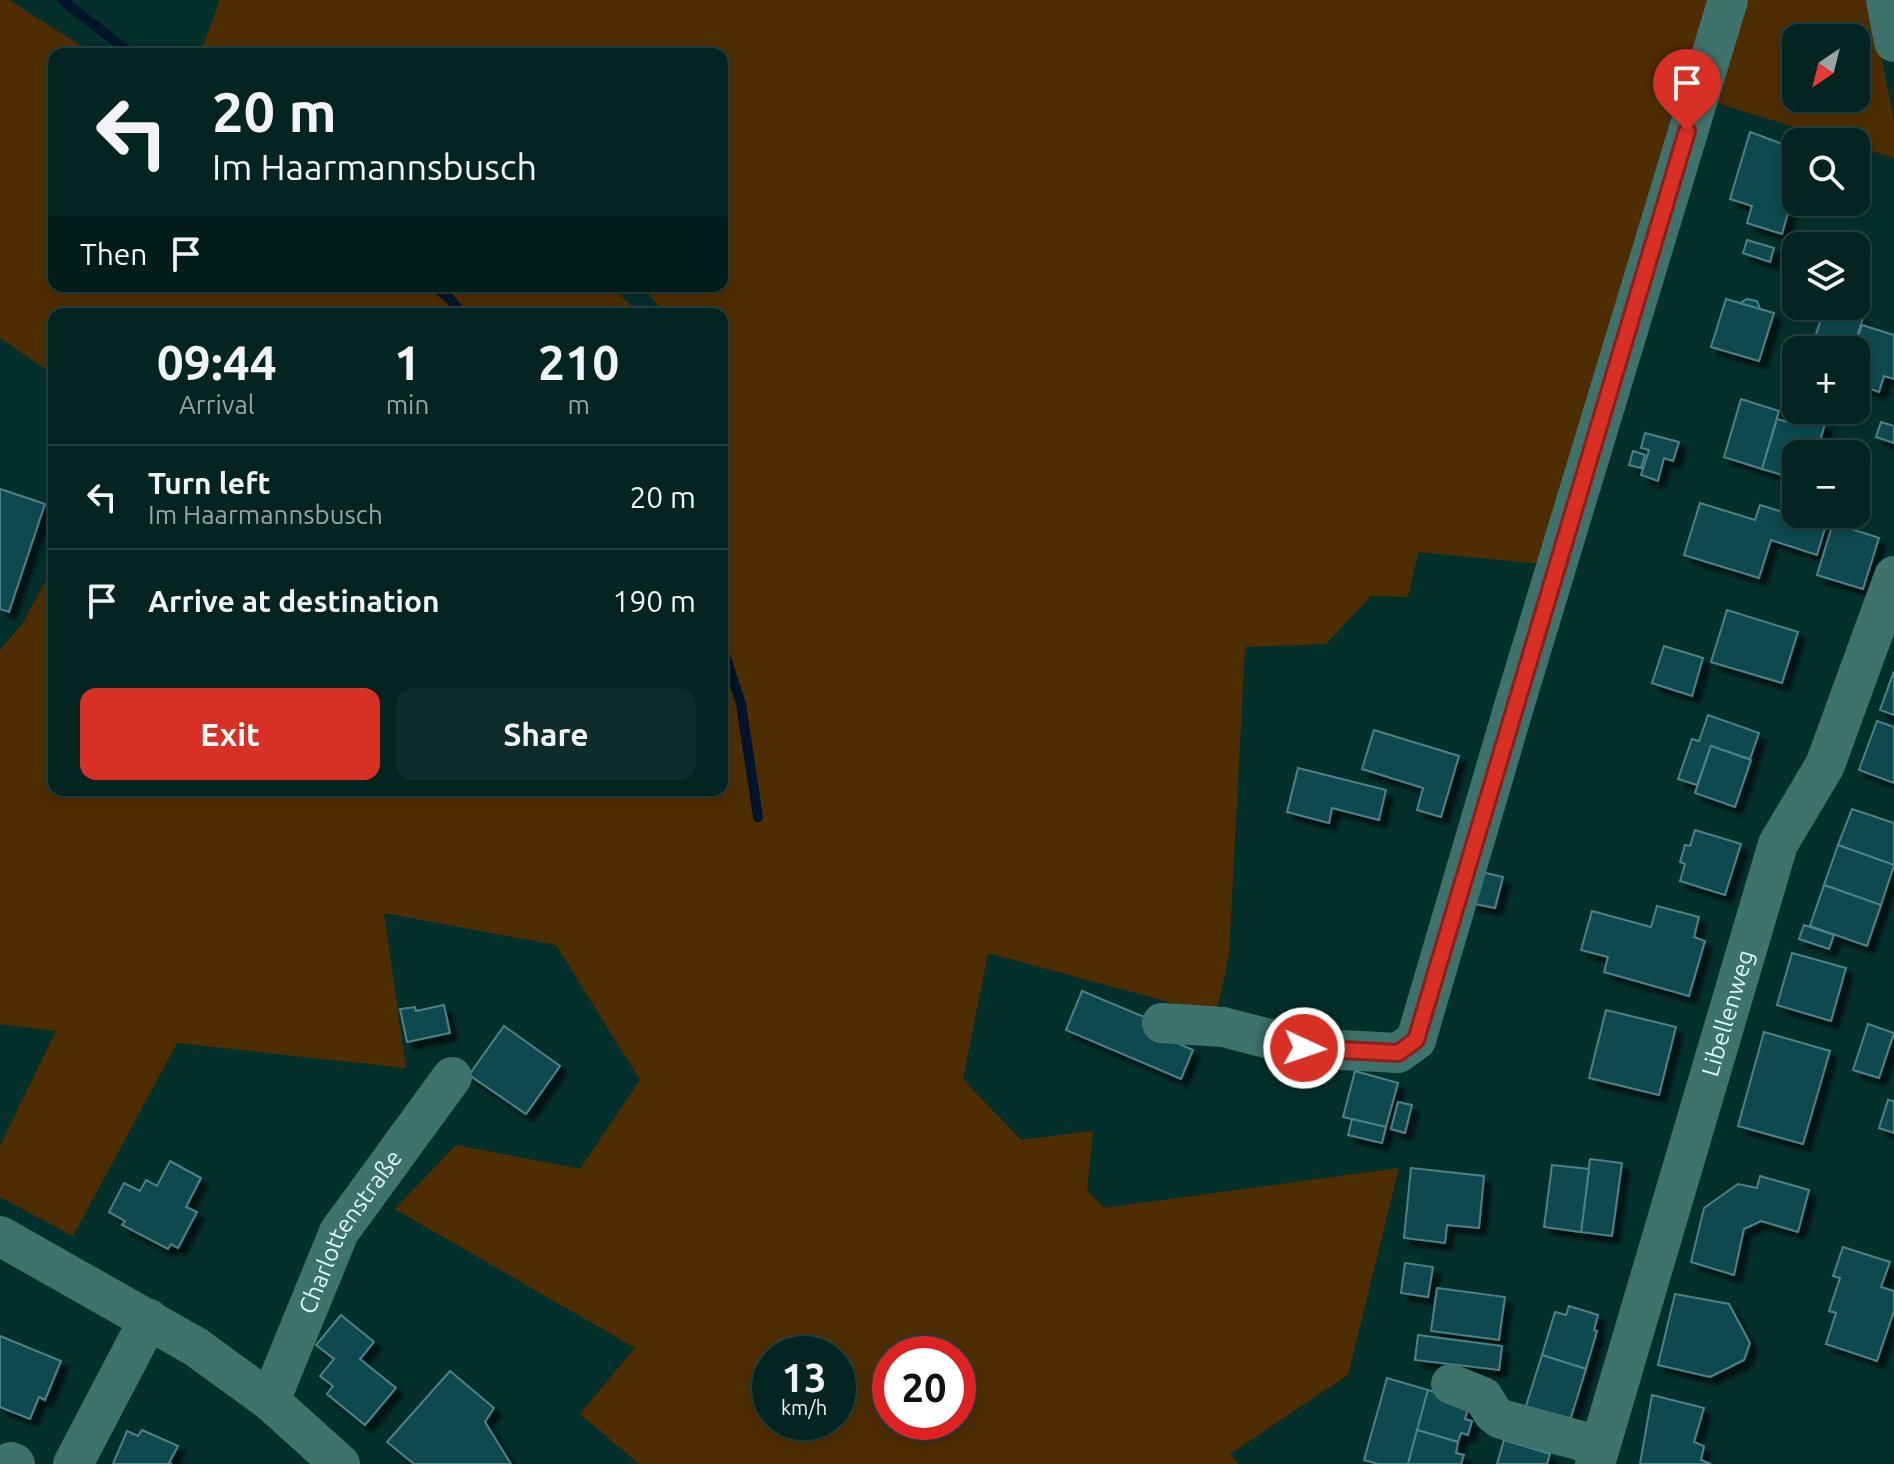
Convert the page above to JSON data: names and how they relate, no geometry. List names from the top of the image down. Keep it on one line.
{"streets":{"street":["Libellenweg","Charlottenstraße"]},"north":"bottom left","page":{"map_buttons":["+","−"],"turn":["20 m","Im Haarmannsbusch"],"then":"Then","eta":["09:44","Arrival","1","min","210","m"],"list":[{"name":"Turn left","note":"Im Haarmannsbusch","value":"20 m"},{"name":"Arrive at destination","value":"190 m"}],"buttons":["Exit","Share"],"speed":"13 km/h","limit":"20"}}
